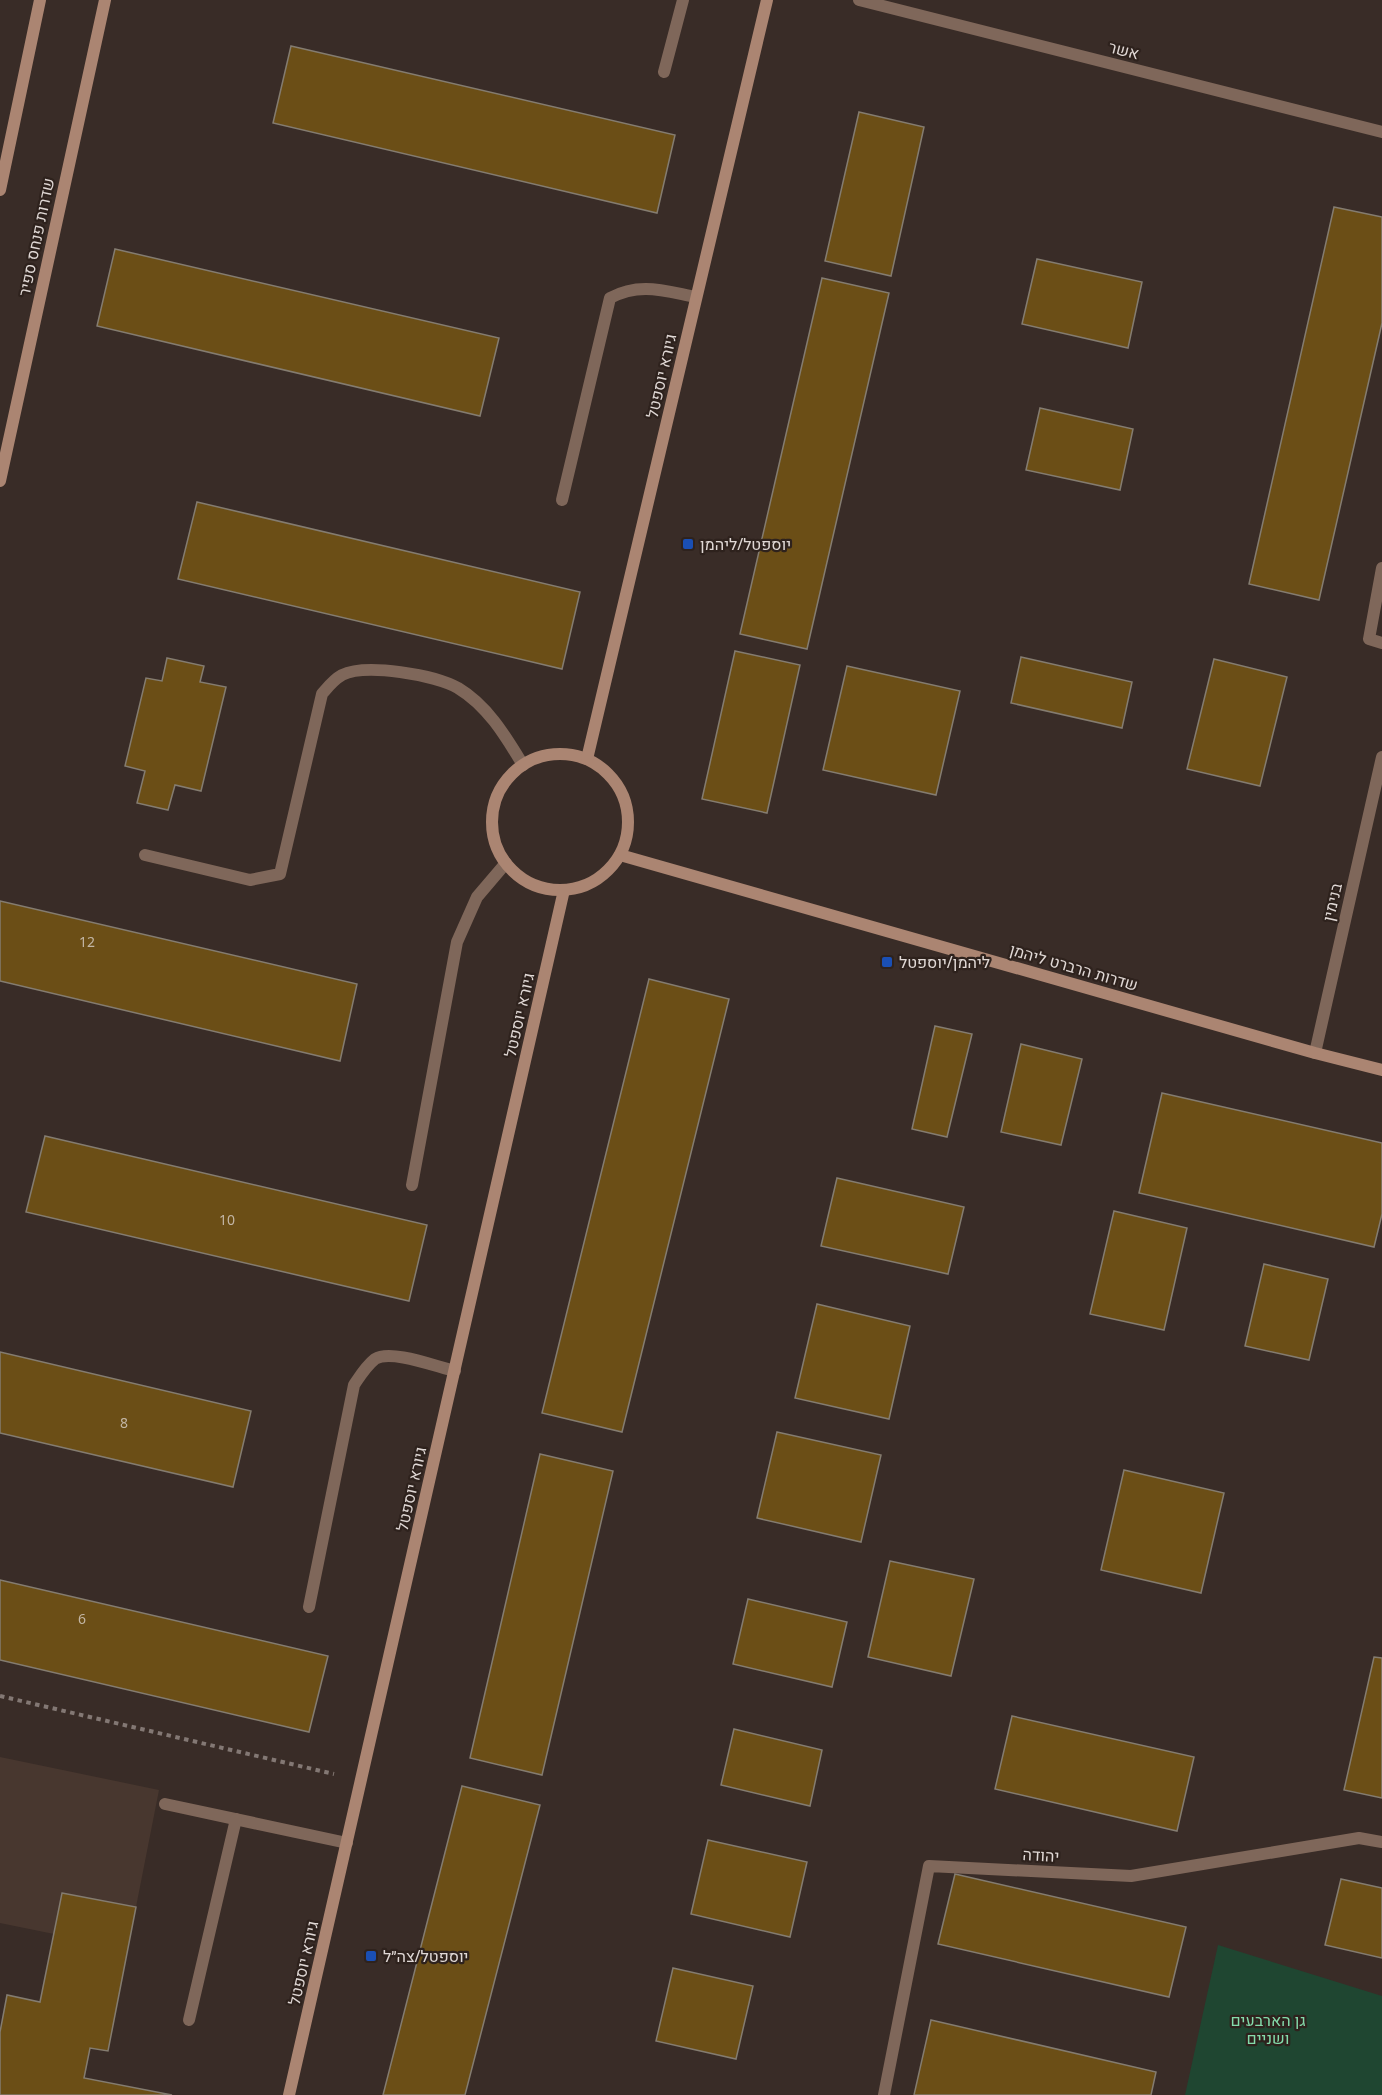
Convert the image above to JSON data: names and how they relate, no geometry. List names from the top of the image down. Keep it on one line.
{"streets":{"street":["אשר","שדרות פנחס ספיר","גיורא יוספטל","בנימין","שדרות הרברט ליהמן","יהודה"]},"crossings":[["גיורא יוספטל","שדרות הרברט ליהמן"],["בנימין","שדרות הרברט ליהמן"]],"parks":["גן הארבעים ושניים"],"places":{"transit":["יוספטל/ליהמן","ליהמן/יוספטל","יוספטל/צה״ל"]},"house_numbers":["12","10","8","6"]}
